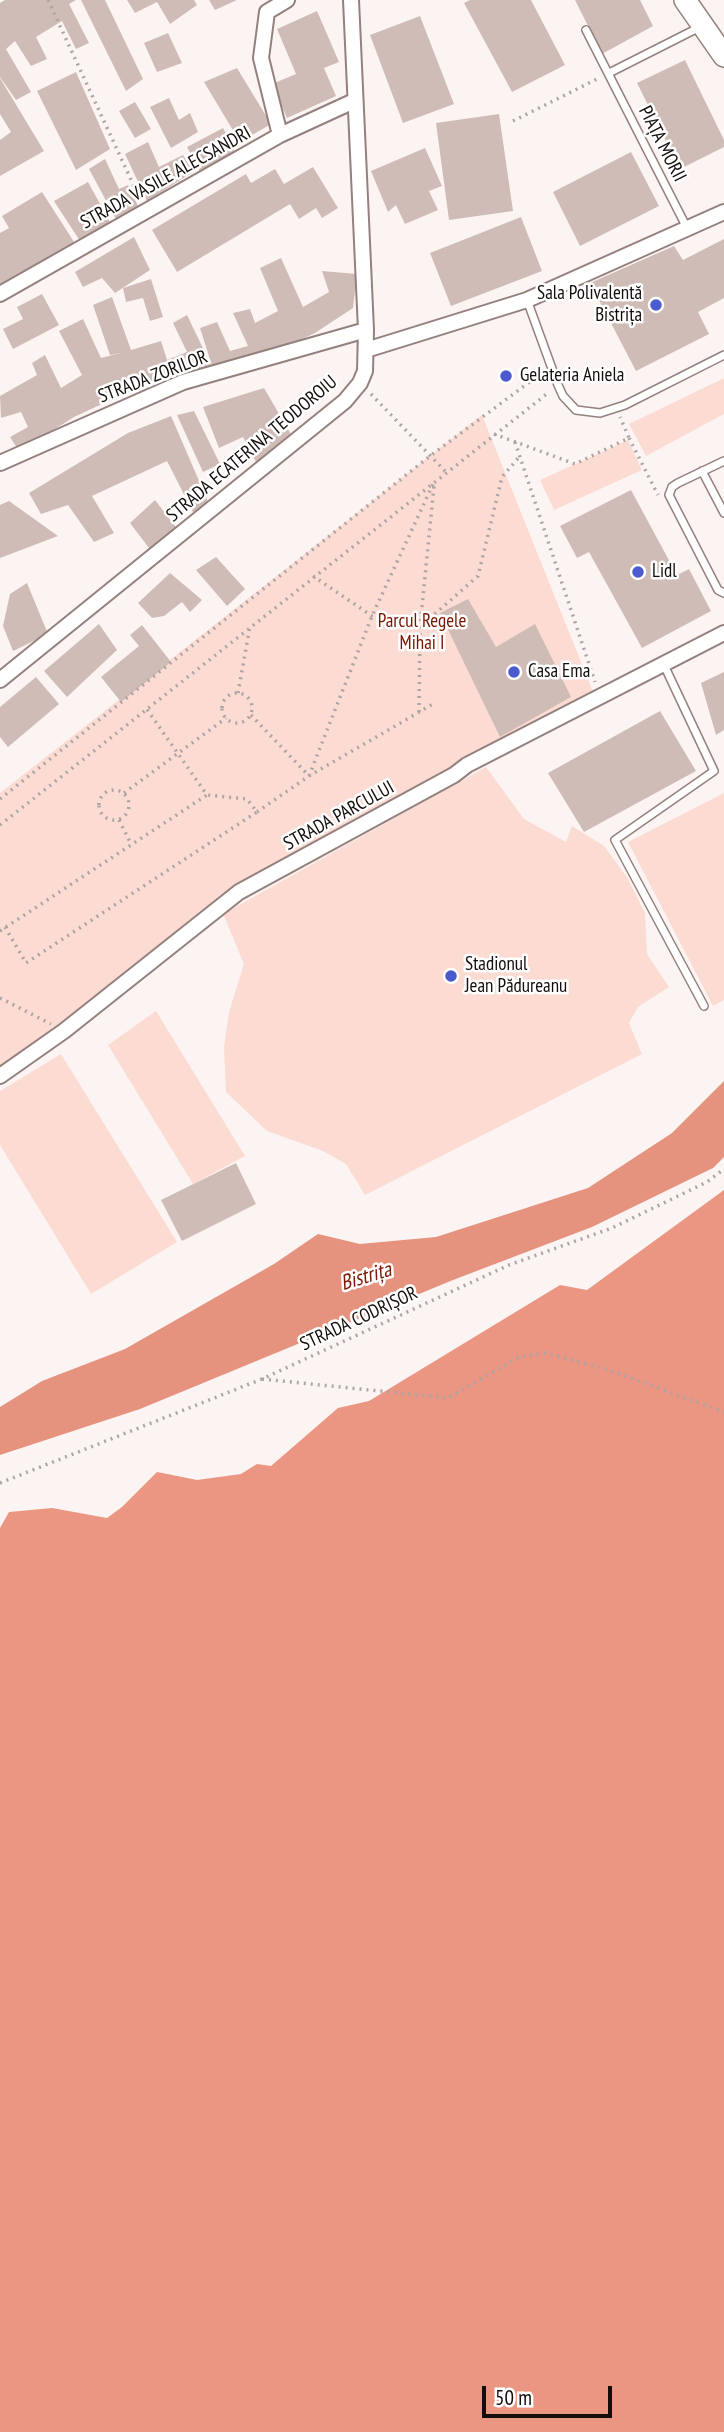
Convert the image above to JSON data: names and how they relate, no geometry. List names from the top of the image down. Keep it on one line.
{"streets":{"street":["STRADA VASILE ALECSANDRI","STRADA ZORILOR","STRADA ECATERINA TEODOROIU","STRADA PARCULUI"],"lane":["PIAȚA MORII"],"path":["STRADA CODRIȘOR"]},"crossings":[["STRADA VASILE ALECSANDRI","STRADA ECATERINA TEODOROIU"],["STRADA ZORILOR","STRADA ECATERINA TEODOROIU"]],"water":["Bistrița"],"parks":["Parcul Regele Mihai I"],"places":["Sala Polivalentă Bistrița","Gelateria Aniela","Lidl","Casa Ema","Stadionul Jean Pădureanu"],"scale_bar":"50 m"}
